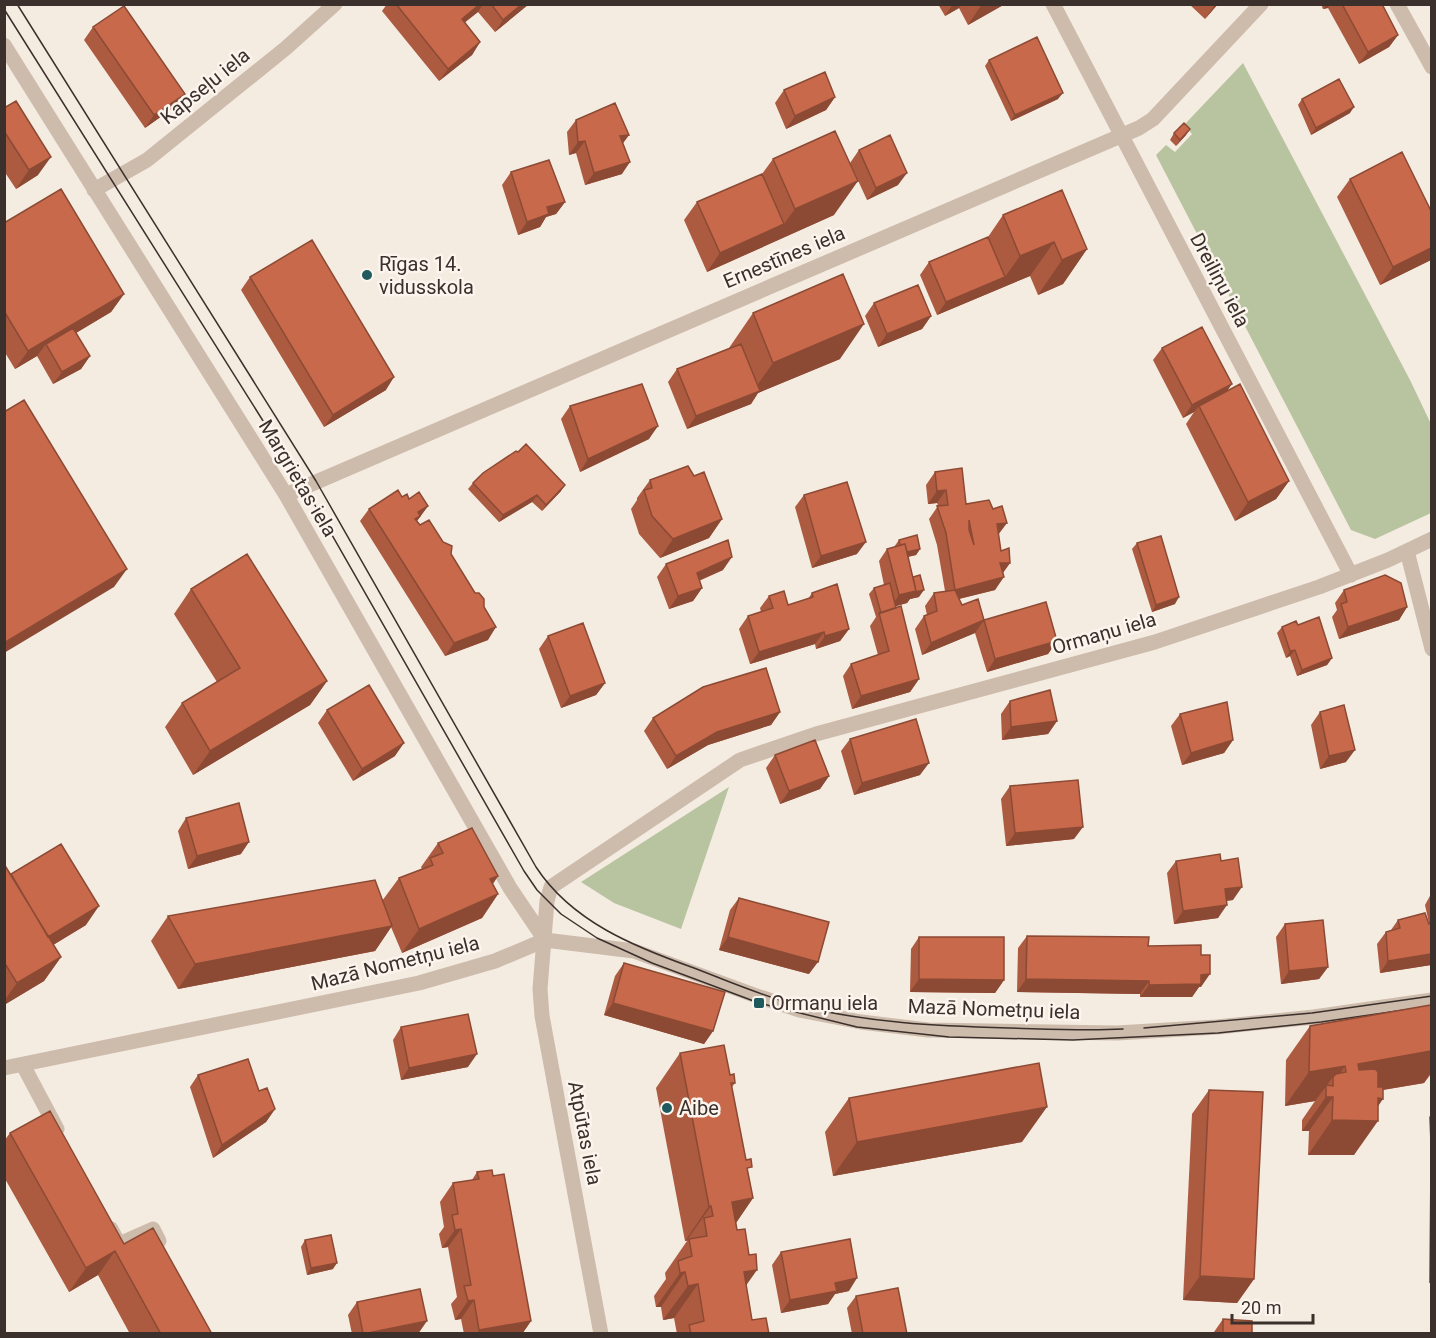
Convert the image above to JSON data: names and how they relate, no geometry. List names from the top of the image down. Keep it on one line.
{"streets":{"street":["Kapseļu iela","Ernestīnes iela","Dreiliņu iela","Margrietas iela","Ormaņu iela","Mazā Nometņu iela","Atpūtas iela"]},"crossings":[["Kapseļu iela","Margrietas iela"],["Ernestīnes iela","Dreiliņu iela"],["Ernestīnes iela","Margrietas iela"],["Dreiliņu iela","Ormaņu iela"],["Margrietas iela","Ormaņu iela"],["Margrietas iela","Mazā Nometņu iela"],["Margrietas iela","Atpūtas iela"],["Ormaņu iela","Mazā Nometņu iela"],["Ormaņu iela","Atpūtas iela"],["Mazā Nometņu iela","Atpūtas iela"]],"places":{"other":["Rīgas 14. vidusskola","Aibe"],"transit":["Ormaņu iela"]},"scale_bar":"20 m"}
